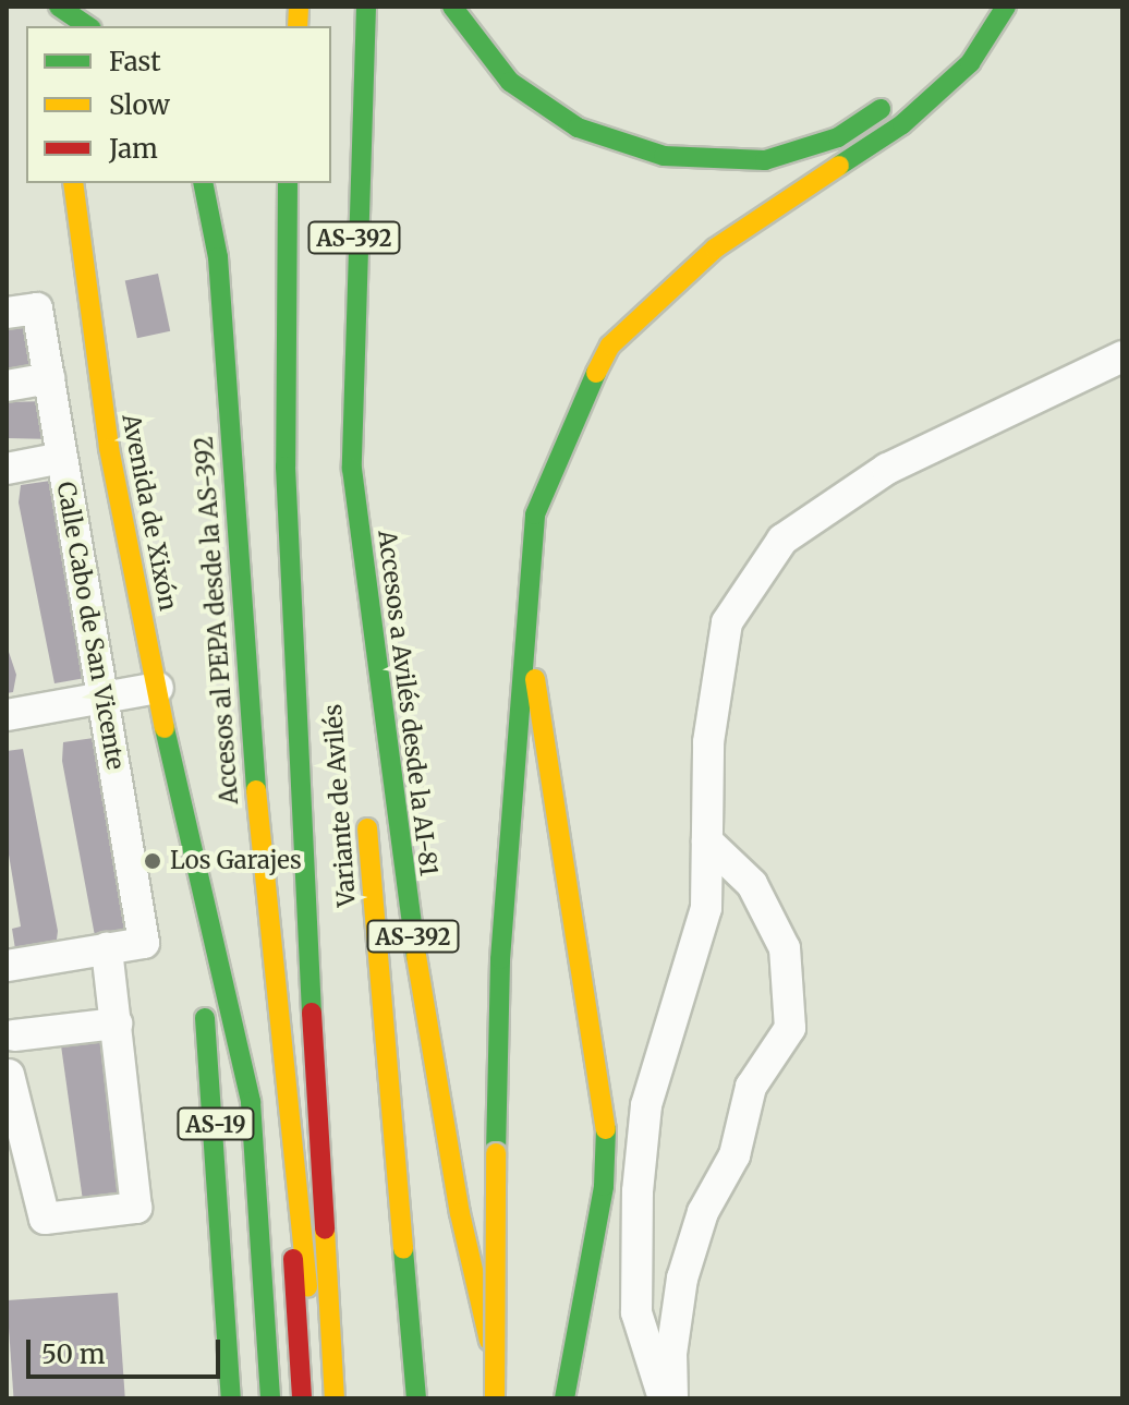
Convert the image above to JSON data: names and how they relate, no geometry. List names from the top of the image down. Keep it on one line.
{"streets":{"main road":["AS-392","Avenida de Xixón","Accesos al PEPA desde la AS-392","Accesos a Avilés desde la AI-81","Variante de Avilés","AS-19"],"street":["Calle Cabo de San Vicente"]},"places":["Los Garajes"],"legend":["Fast","Slow","Jam"],"scale_bar":"50 m"}
